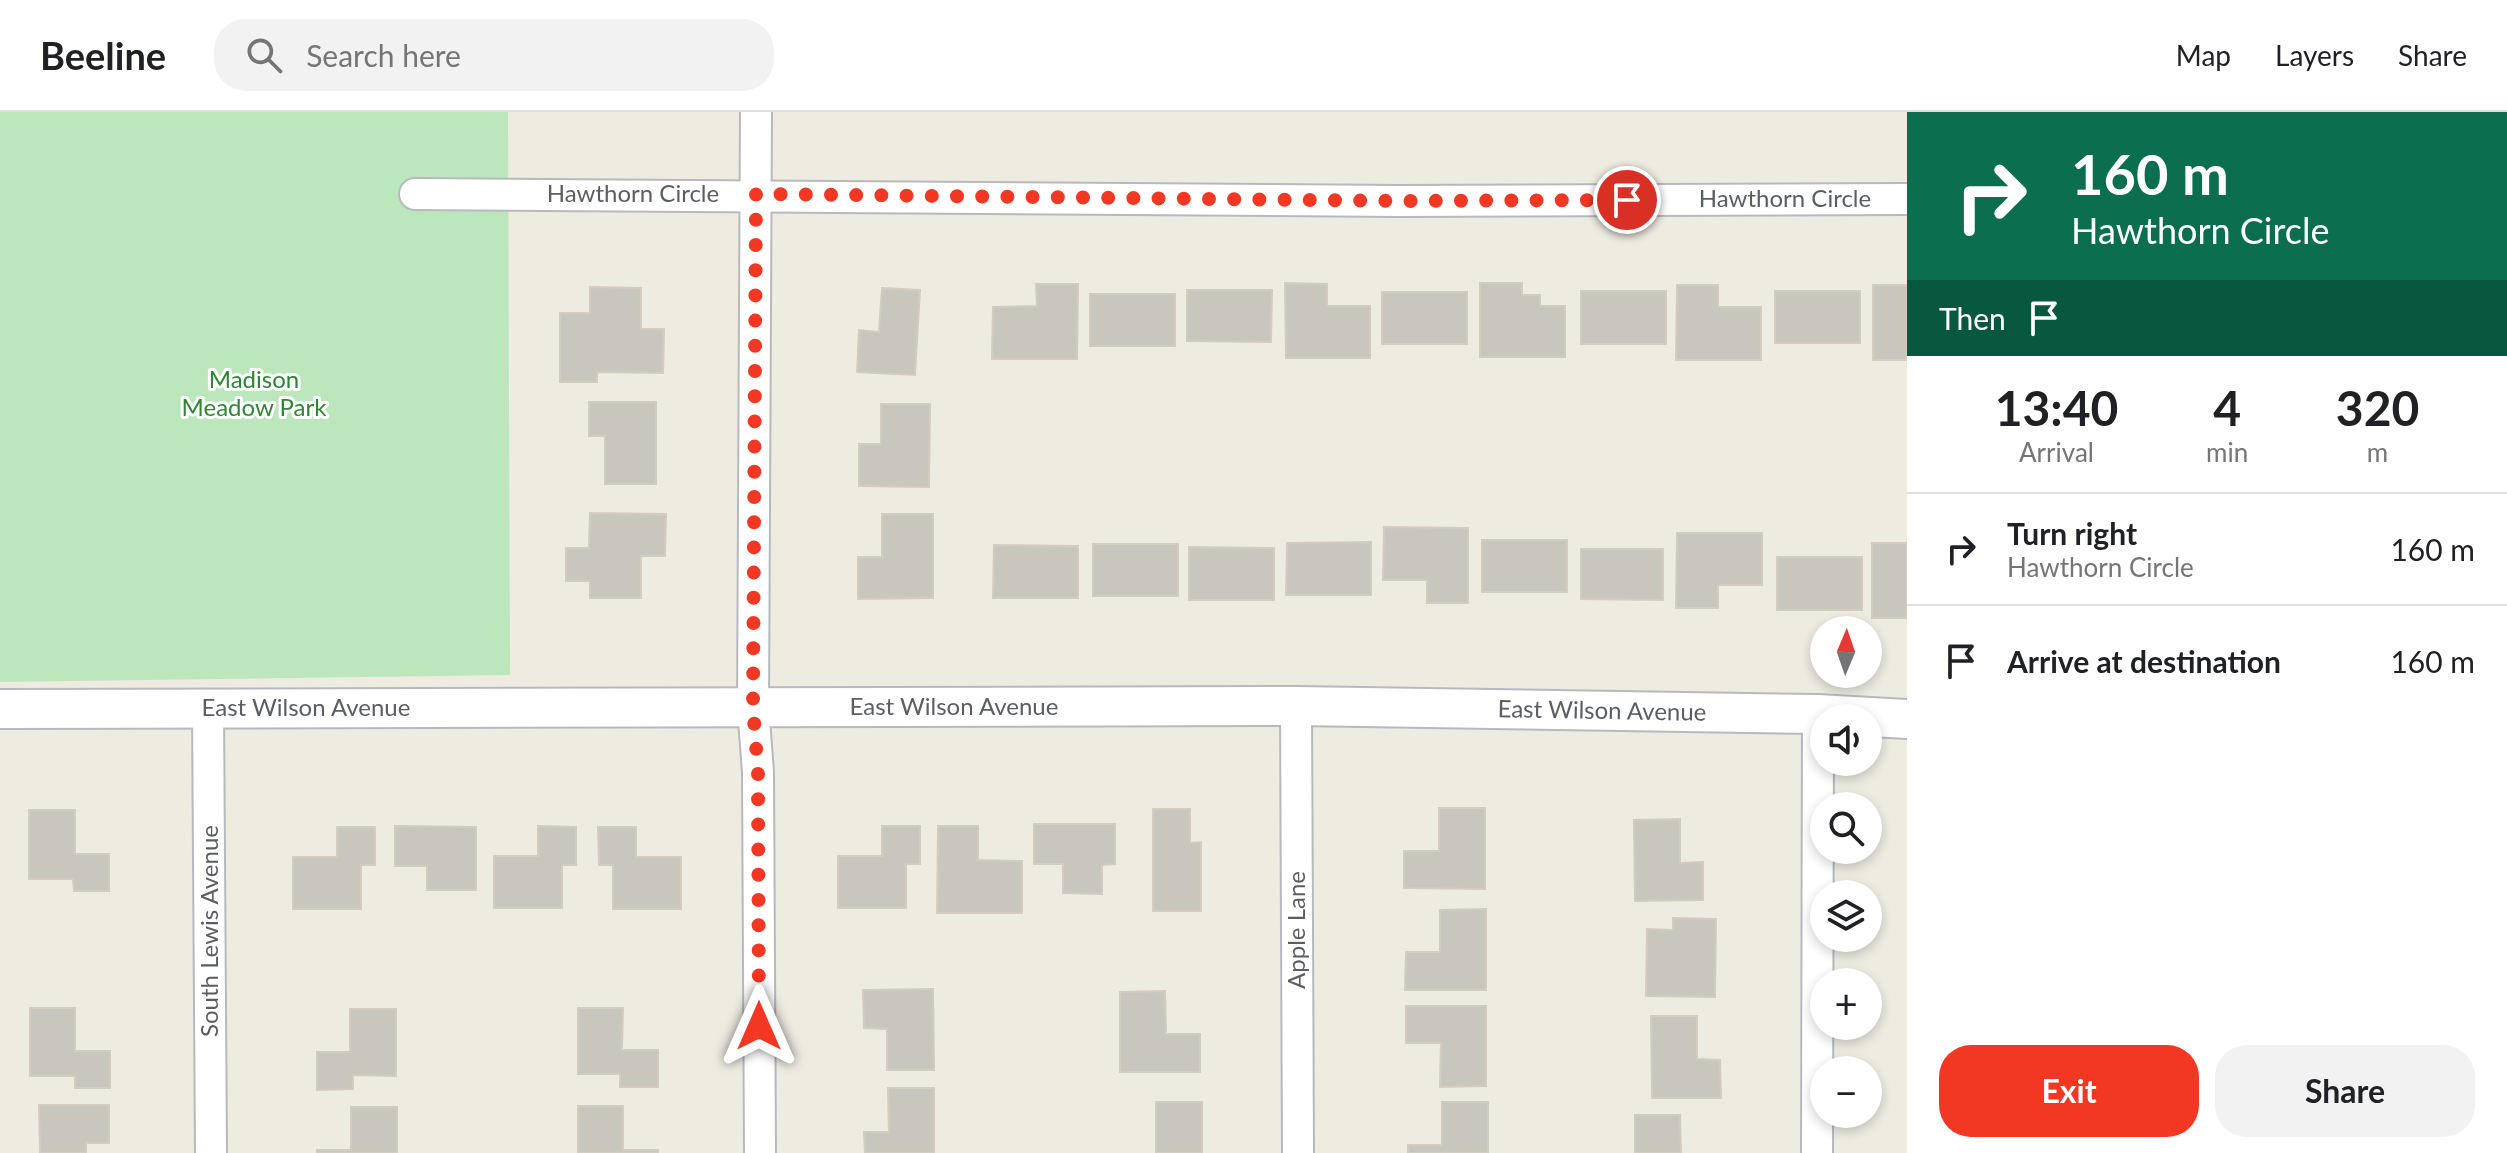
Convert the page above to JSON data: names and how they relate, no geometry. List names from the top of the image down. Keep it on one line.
{"streets":{"street":["Hawthorn Circle","East Wilson Avenue","Apple Lane","South Lewis Avenue"]},"crossings":[["East Wilson Avenue","Apple Lane"],["East Wilson Avenue","South Lewis Avenue"]],"parks":["Madison Meadow Park"],"north":"top","page":{"header":"Beeline","search":"Search here","nav":["Map","Layers","Share"],"turn":["160 m","Hawthorn Circle"],"then":"Then","eta":["13:40","Arrival","4","min","320","m"],"list":[{"name":"Turn right","note":"Hawthorn Circle","value":"160 m"},{"name":"Arrive at destination","value":"160 m"}],"map_buttons":["+","−"],"buttons":["Exit","Share"]}}
